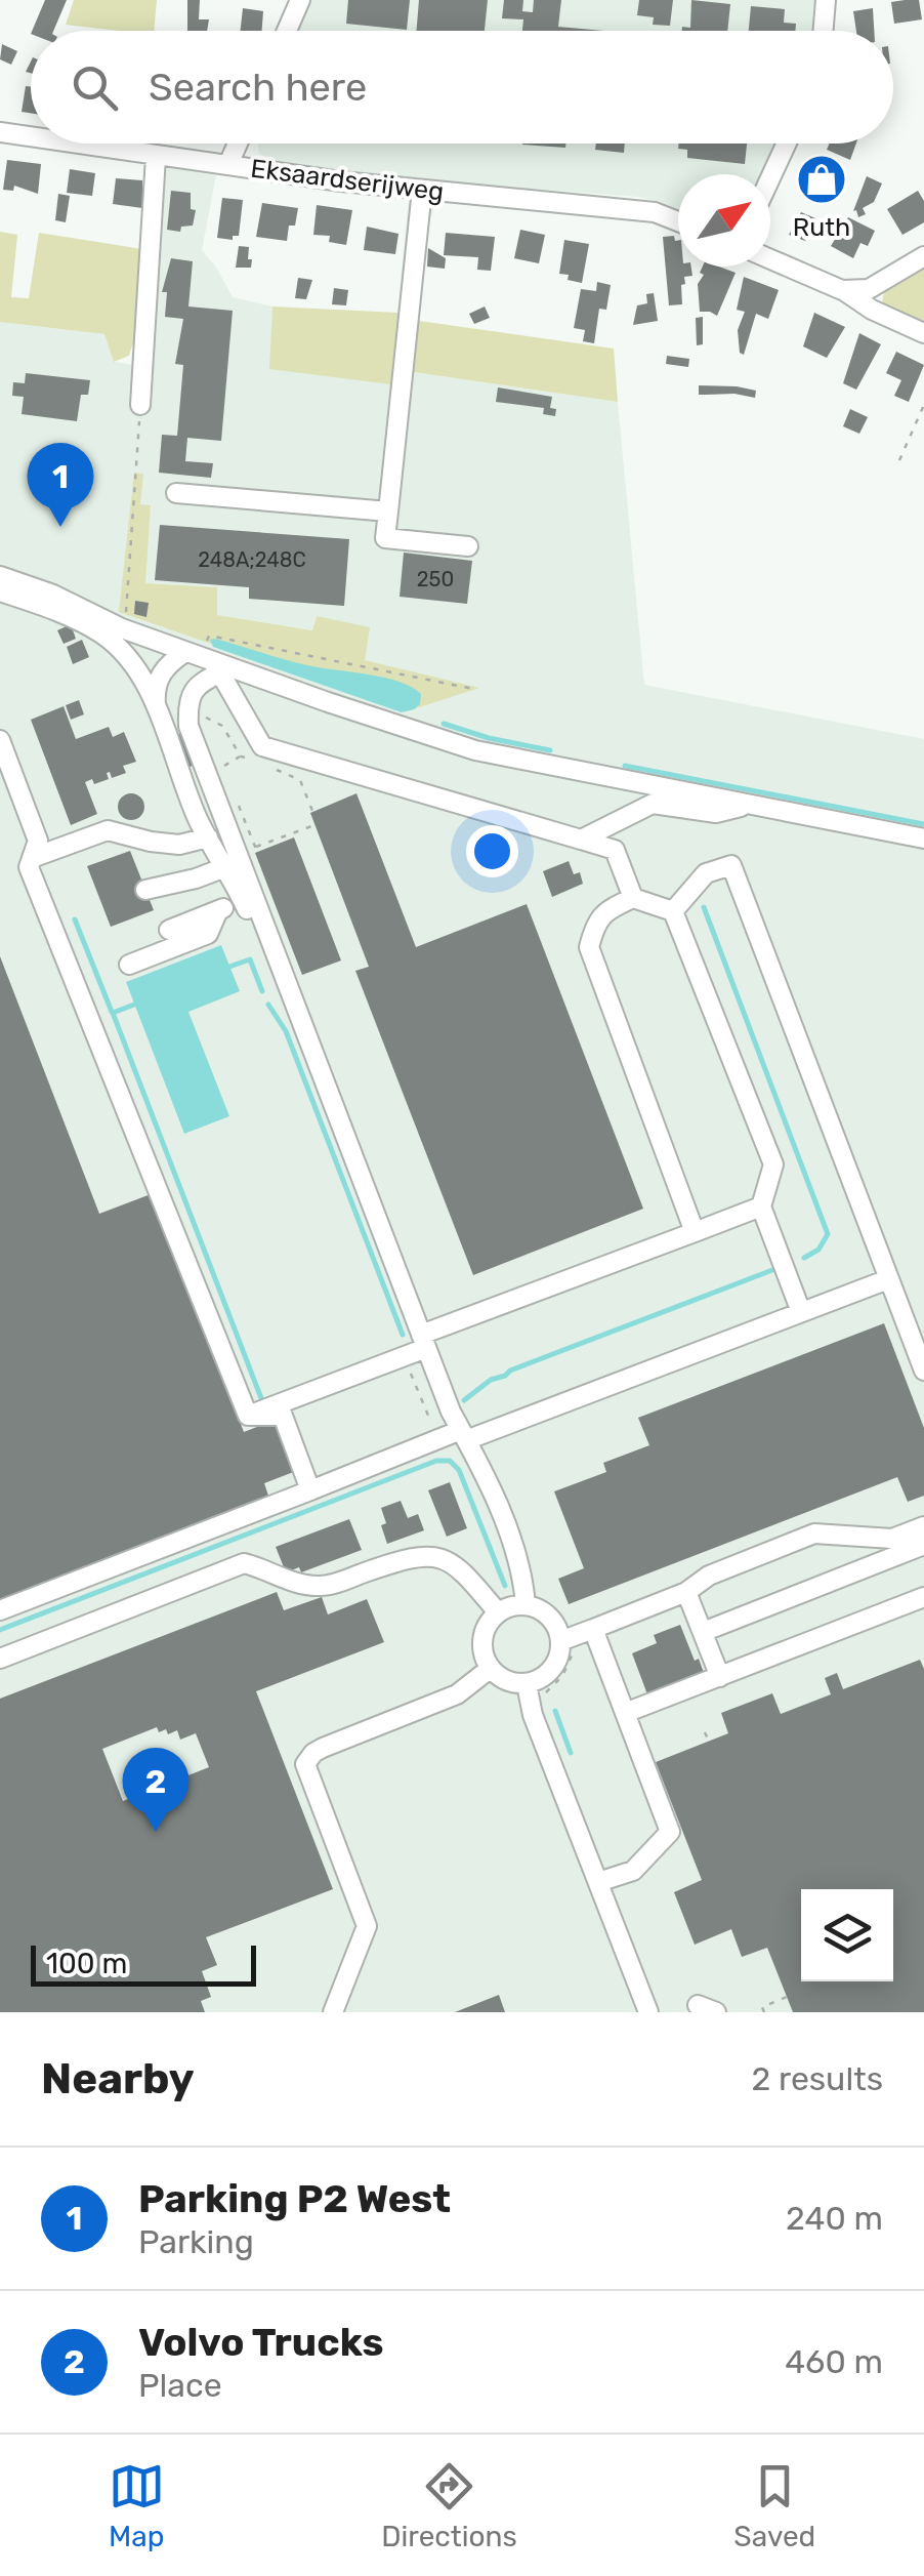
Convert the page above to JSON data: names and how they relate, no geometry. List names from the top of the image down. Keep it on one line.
{"streets":{"street":["Eksaardserijweg"]},"places":{"shop":["Ruth"]},"house_numbers":["248A;248C","250"],"scale_bar":"100 m","north":"top right","page":{"search":"Search here","pins":["1","2"],"scale":"100 m","heading":["Nearby","2 results"],"list":[{"mark":"1","name":"Parking P2 West","note":"Parking","value":"240 m"},{"mark":"2","name":"Volvo Trucks","note":"Place","value":"460 m"}],"nav":["Map","Directions","Saved"]}}
